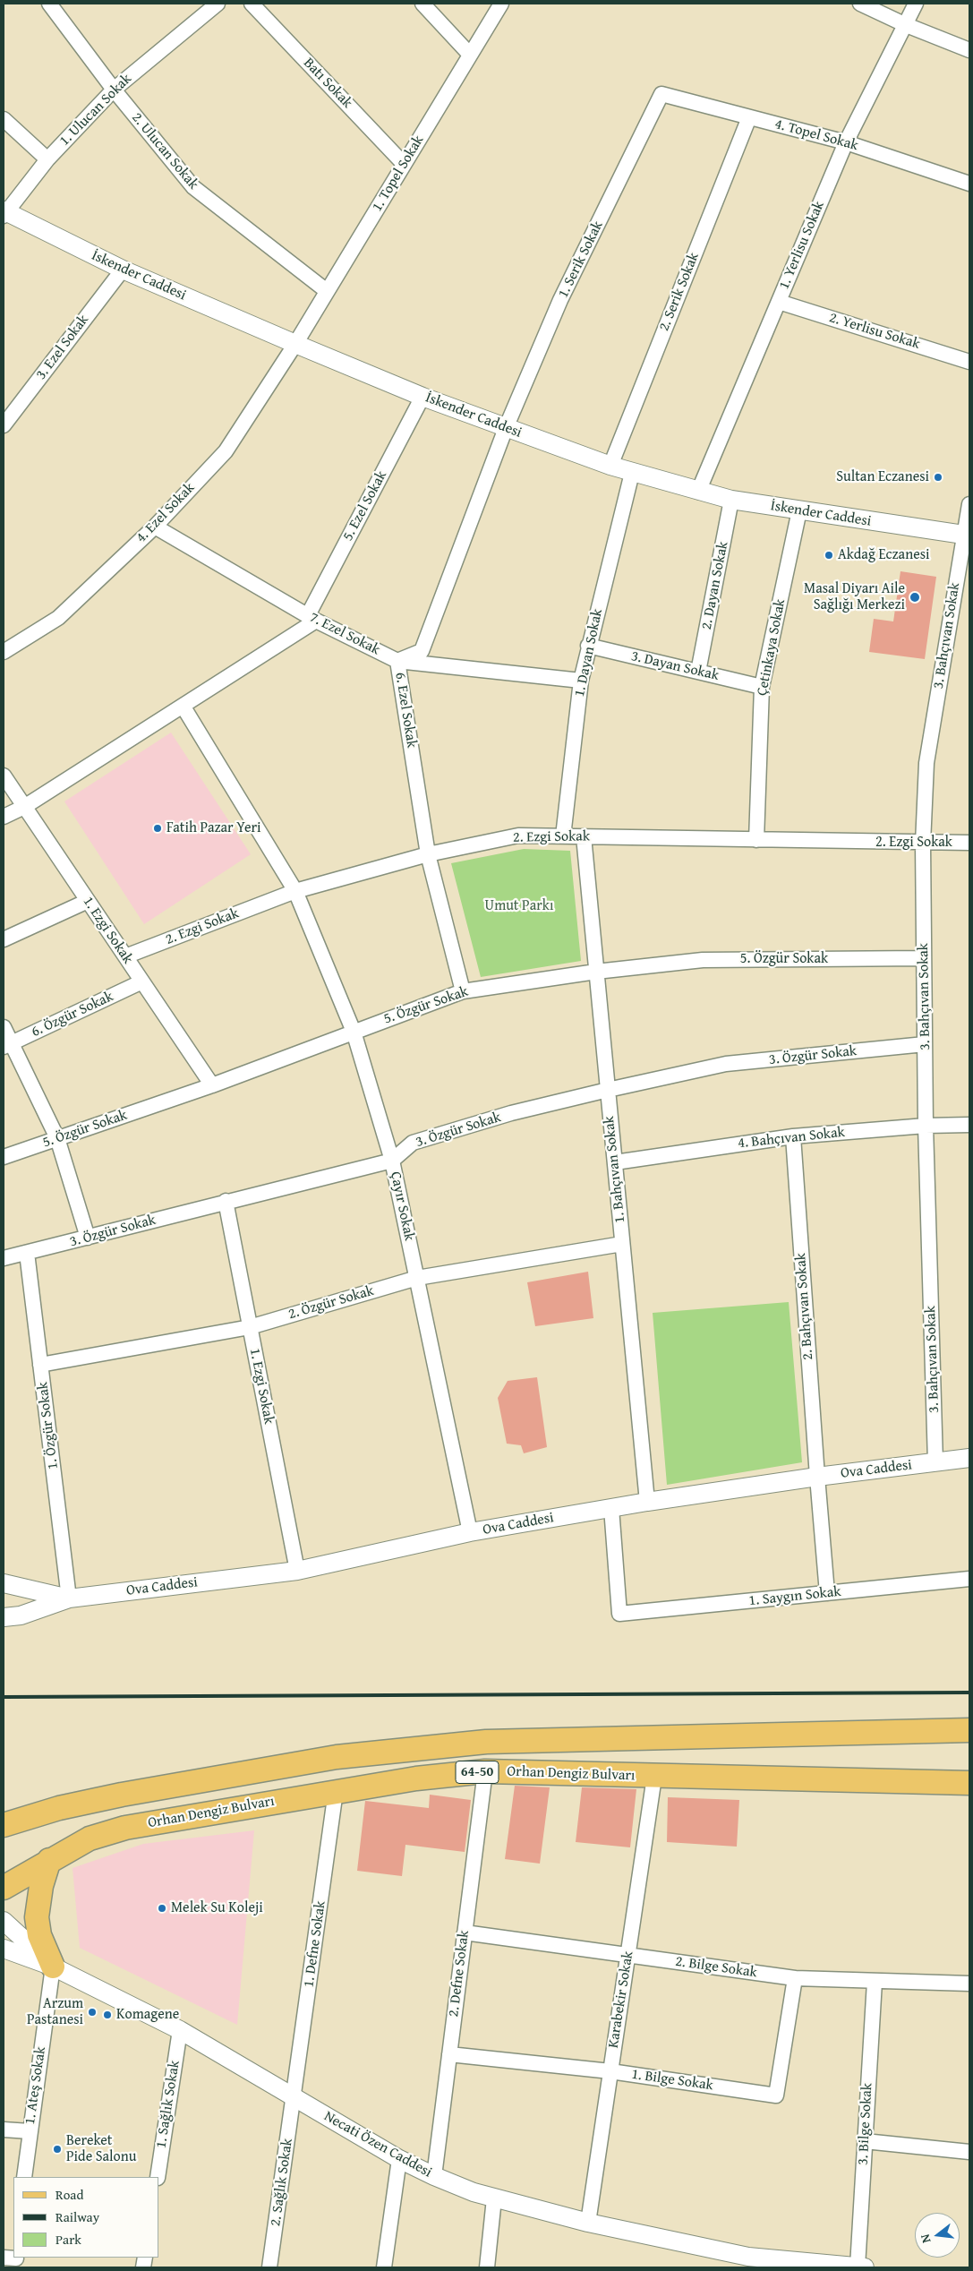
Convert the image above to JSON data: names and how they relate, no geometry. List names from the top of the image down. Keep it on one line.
{"streets":{"main road":["64-50","Orhan Dengiz Bulvarı"],"street":["Batı Sokak","1. Ulucan Sokak","4. Topel Sokak","2. Ulucan Sokak","1. Topel Sokak","1. Yerlisu Sokak","1. Serik Sokak","İskender Caddesi","2. Serik Sokak","2. Yerlisu Sokak","3. Ezel Sokak","5. Ezel Sokak","4. Ezel Sokak","2. Dayan Sokak","7. Ezel Sokak","3. Bahçıvan Sokak","Çetinkaya Sokak","1. Dayan Sokak","3. Dayan Sokak","6. Ezel Sokak","2. Ezgi Sokak","1. Ezgi Sokak","5. Özgür Sokak","6. Özgür Sokak","3. Özgür Sokak","4. Bahçıvan Sokak","1. Bahçıvan Sokak","Çayır Sokak","2. Özgür Sokak","2. Bahçıvan Sokak","1. Özgür Sokak","Ova Caddesi","1. Saygın Sokak","1. Defne Sokak","2. Bilge Sokak","2. Defne Sokak","Karabekir Sokak","1. Bilge Sokak","1. Ateş Sokak","1. Sağlık Sokak","3. Bilge Sokak","Necati Özen Caddesi","2. Sağlık Sokak"]},"crossings":[["Batı Sokak","1. Topel Sokak"],["1. Ulucan Sokak","2. Ulucan Sokak"],["1. Ulucan Sokak","İskender Caddesi"],["4. Topel Sokak","1. Yerlisu Sokak"],["4. Topel Sokak","1. Serik Sokak"],["4. Topel Sokak","2. Serik Sokak"],["2. Ulucan Sokak","1. Topel Sokak"],["1. Topel Sokak","İskender Caddesi"],["1. Topel Sokak","4. Ezel Sokak"],["1. Yerlisu Sokak","İskender Caddesi"],["1. Yerlisu Sokak","2. Yerlisu Sokak"],["1. Serik Sokak","İskender Caddesi"],["1. Serik Sokak","6. Ezel Sokak"],["İskender Caddesi","2. Serik Sokak"],["İskender Caddesi","3. Ezel Sokak"],["İskender Caddesi","5. Ezel Sokak"],["İskender Caddesi","4. Ezel Sokak"],["İskender Caddesi","2. Dayan Sokak"],["İskender Caddesi","3. Bahçıvan Sokak"],["İskender Caddesi","Çetinkaya Sokak"],["İskender Caddesi","1. Dayan Sokak"],["İskender Caddesi","6. Ezel Sokak"],["5. Ezel Sokak","7. Ezel Sokak"],["4. Ezel Sokak","7. Ezel Sokak"],["2. Dayan Sokak","3. Dayan Sokak"],["7. Ezel Sokak","1. Dayan Sokak"],["7. Ezel Sokak","6. Ezel Sokak"],["3. Bahçıvan Sokak","2. Ezgi Sokak"],["3. Bahçıvan Sokak","5. Özgür Sokak"],["3. Bahçıvan Sokak","3. Özgür Sokak"],["3. Bahçıvan Sokak","4. Bahçıvan Sokak"],["3. Bahçıvan Sokak","Ova Caddesi"],["Çetinkaya Sokak","3. Dayan Sokak"],["Çetinkaya Sokak","2. Ezgi Sokak"],["1. Dayan Sokak","3. Dayan Sokak"],["1. Dayan Sokak","2. Ezgi Sokak"],["6. Ezel Sokak","2. Ezgi Sokak"],["6. Ezel Sokak","5. Özgür Sokak"],["2. Ezgi Sokak","1. Ezgi Sokak"],["2. Ezgi Sokak","1. Bahçıvan Sokak"],["2. Ezgi Sokak","Çayır Sokak"],["1. Ezgi Sokak","5. Özgür Sokak"],["1. Ezgi Sokak","6. Özgür Sokak"],["1. Ezgi Sokak","3. Özgür Sokak"],["1. Ezgi Sokak","2. Özgür Sokak"],["1. Ezgi Sokak","Ova Caddesi"],["5. Özgür Sokak","1. Bahçıvan Sokak"],["5. Özgür Sokak","Çayır Sokak"],["3. Özgür Sokak","1. Bahçıvan Sokak"],["3. Özgür Sokak","Çayır Sokak"],["3. Özgür Sokak","1. Özgür Sokak"],["4. Bahçıvan Sokak","1. Bahçıvan Sokak"],["4. Bahçıvan Sokak","2. Bahçıvan Sokak"],["1. Bahçıvan Sokak","2. Özgür Sokak"],["1. Bahçıvan Sokak","Ova Caddesi"],["Çayır Sokak","2. Özgür Sokak"],["Çayır Sokak","Ova Caddesi"],["2. Özgür Sokak","1. Özgür Sokak"],["2. Bahçıvan Sokak","Ova Caddesi"],["2. Bahçıvan Sokak","1. Saygın Sokak"],["1. Özgür Sokak","Ova Caddesi"],["Ova Caddesi","1. Saygın Sokak"],["Orhan Dengiz Bulvarı","1. Defne Sokak"],["Orhan Dengiz Bulvarı","2. Defne Sokak"],["Orhan Dengiz Bulvarı","Karabekir Sokak"],["1. Defne Sokak","Necati Özen Caddesi"],["1. Defne Sokak","2. Sağlık Sokak"],["2. Bilge Sokak","2. Defne Sokak"],["2. Bilge Sokak","Karabekir Sokak"],["2. Bilge Sokak","1. Bilge Sokak"],["2. Bilge Sokak","3. Bilge Sokak"],["2. Defne Sokak","1. Bilge Sokak"],["2. Defne Sokak","Necati Özen Caddesi"],["Karabekir Sokak","1. Bilge Sokak"],["Karabekir Sokak","Necati Özen Caddesi"],["1. Ateş Sokak","Necati Özen Caddesi"],["1. Sağlık Sokak","Necati Özen Caddesi"],["3. Bilge Sokak","Necati Özen Caddesi"],["Necati Özen Caddesi","2. Sağlık Sokak"]],"parks":["Umut Parkı"],"places":["Sultan Eczanesi","Akdağ Eczanesi","Masal Diyarı Aile Sağlığı Merkezi","Fatih Pazar Yeri","Melek Su Koleji","Arzum Pastanesi","Komagene","Bereket Pide Salonu"],"legend":["Road","Railway","Park"],"north":"left"}
